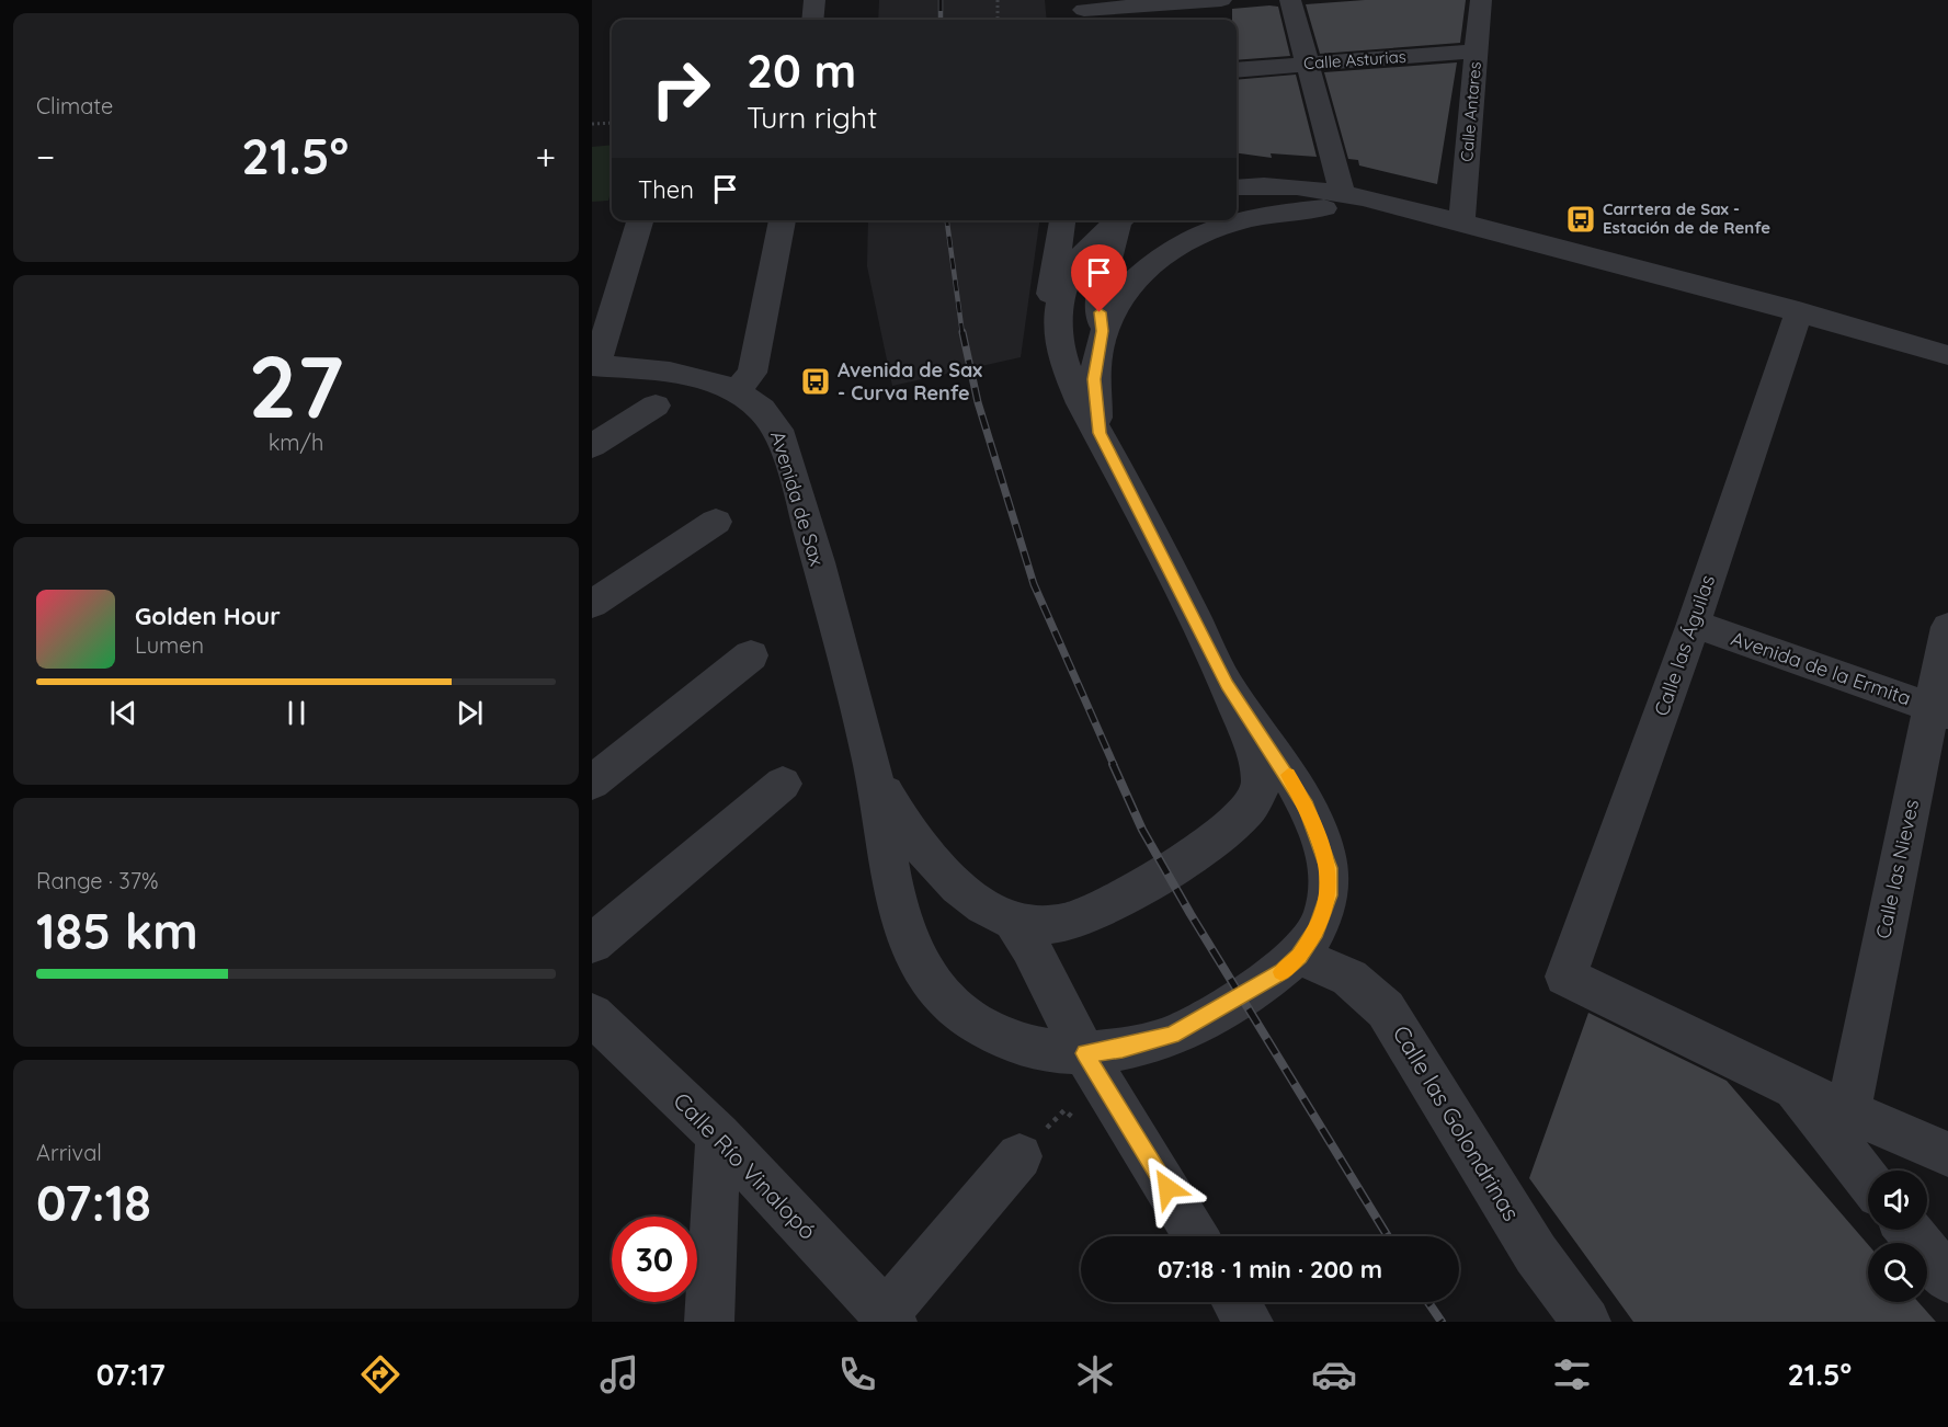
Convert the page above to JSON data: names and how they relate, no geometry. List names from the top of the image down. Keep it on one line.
{"streets":{"street":["Calle Asturias","Calle Antares","Avenida de Sax","Calle las Águilas","Avenida de la Ermita","Calle las Nieves","Calle las Golondrinas","Calle Río Vinalopó"]},"crossings":[["Calle Asturias","Calle Antares"],["Calle las Águilas","Avenida de la Ermita"],["Avenida de la Ermita","Calle las Nieves"]],"places":{"bus stop":["Carrtera de Sax - Estación de de Renfe","Avenida de Sax - Curva Renfe"]},"page":{"tile":["Climate",["27","km/h"],["Range · 37%","185 km"],["Arrival","07:18"]],"turn":["20 m","Turn right"],"heat":["−","21.5°","+"],"then":"Then","song":["Golden Hour","Lumen"],"limit":"30","trip":"07:18 · 1 min · 200 m","tabs":["07:17","21.5°"]}}
